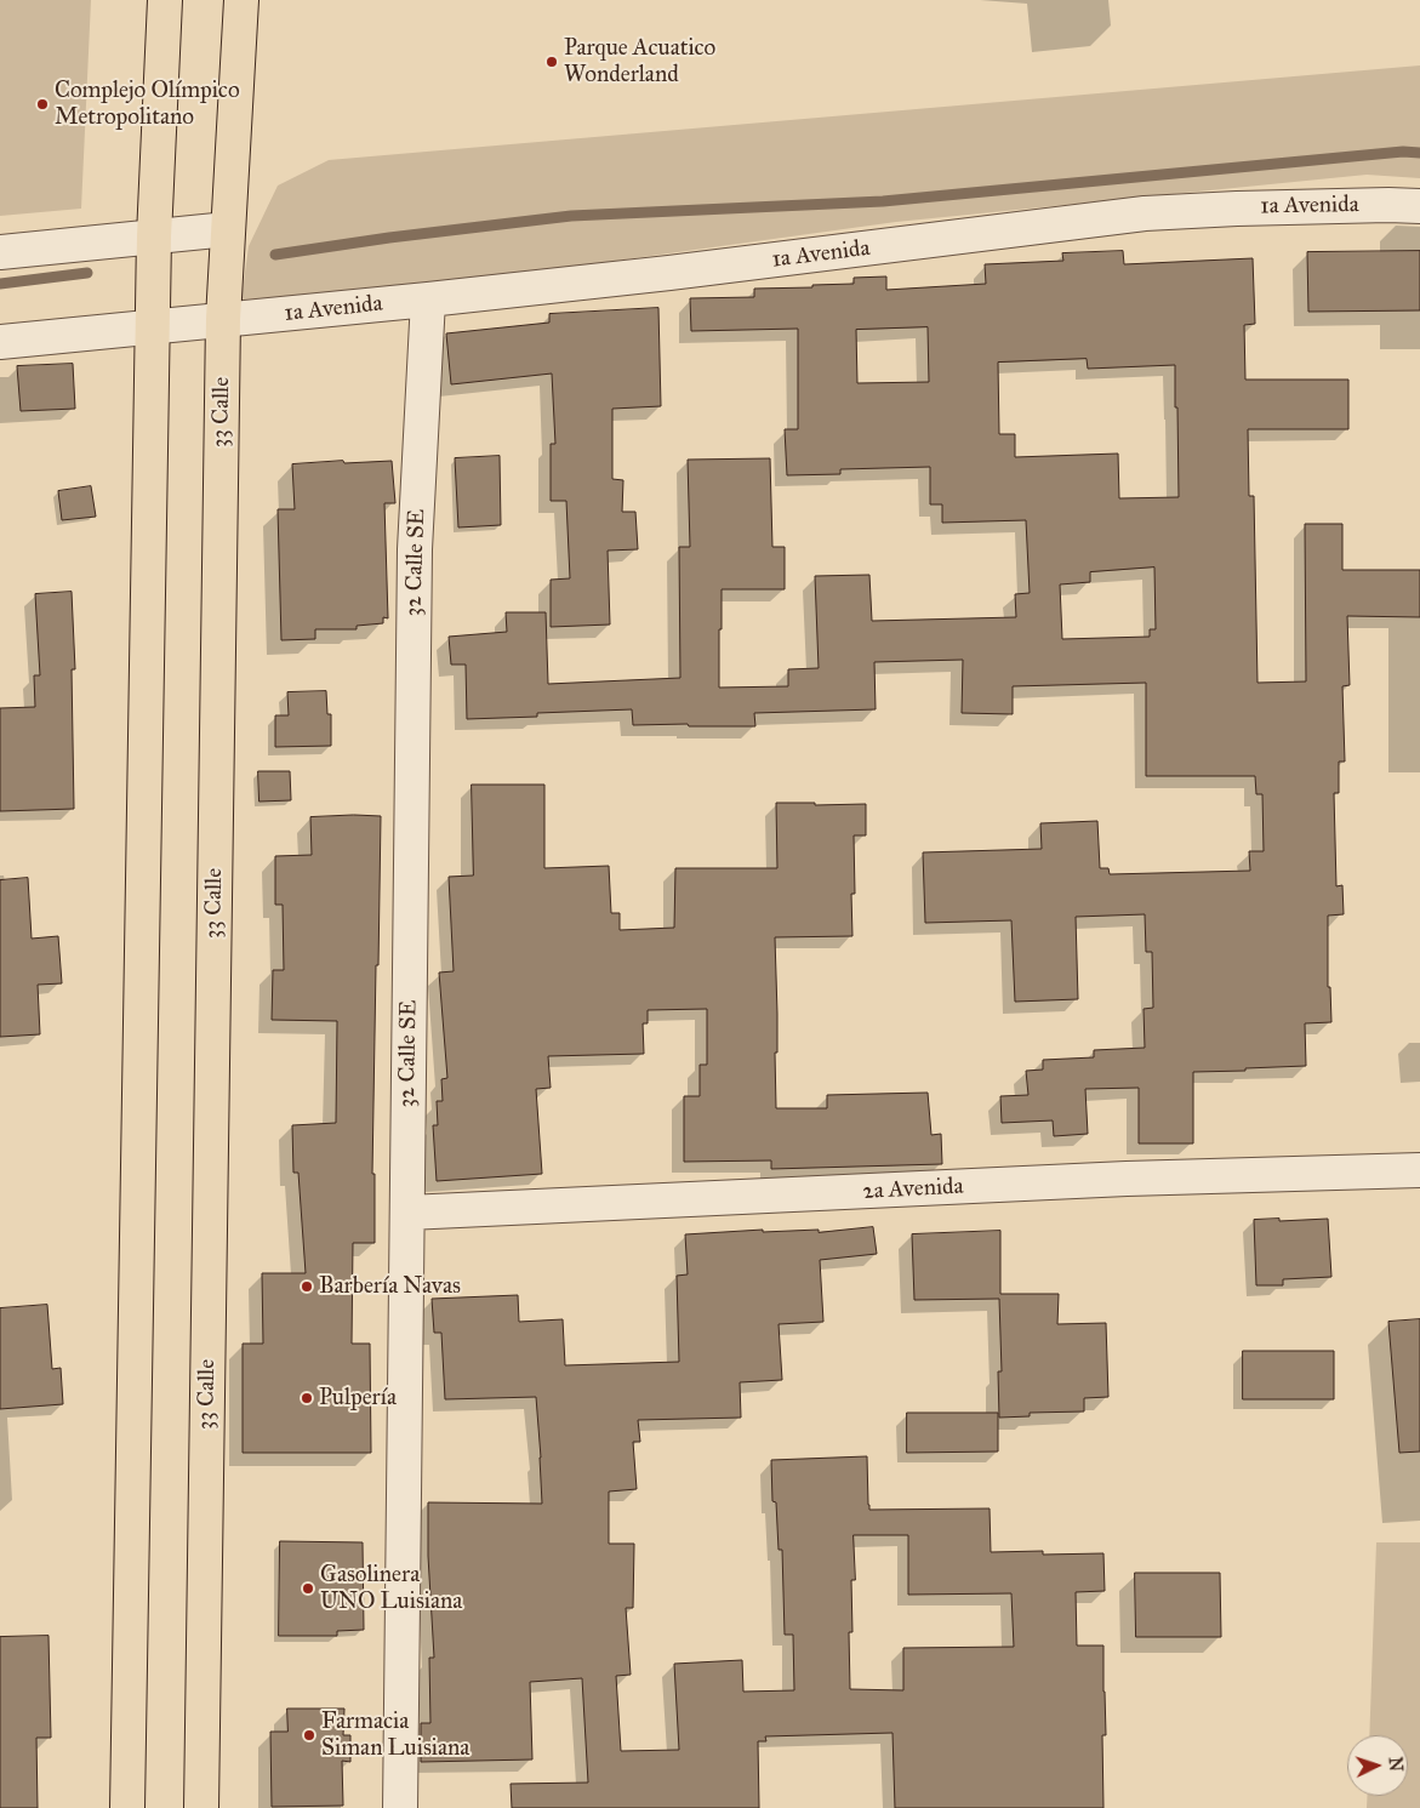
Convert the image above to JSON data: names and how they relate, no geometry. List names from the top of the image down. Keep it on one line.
{"streets":{"main road":["33 Calle"],"street":["1a Avenida","32 Calle SE","2a Avenida"]},"crossings":[["1a Avenida","33 Calle"],["1a Avenida","32 Calle SE"],["32 Calle SE","2a Avenida"]],"places":["Parque Acuatico Wonderland","Complejo Olímpico Metropolitano","Barbería Navas","Pulpería","Gasolinera UNO Luisiana","Farmacia Siman Luisiana"],"north":"right"}
